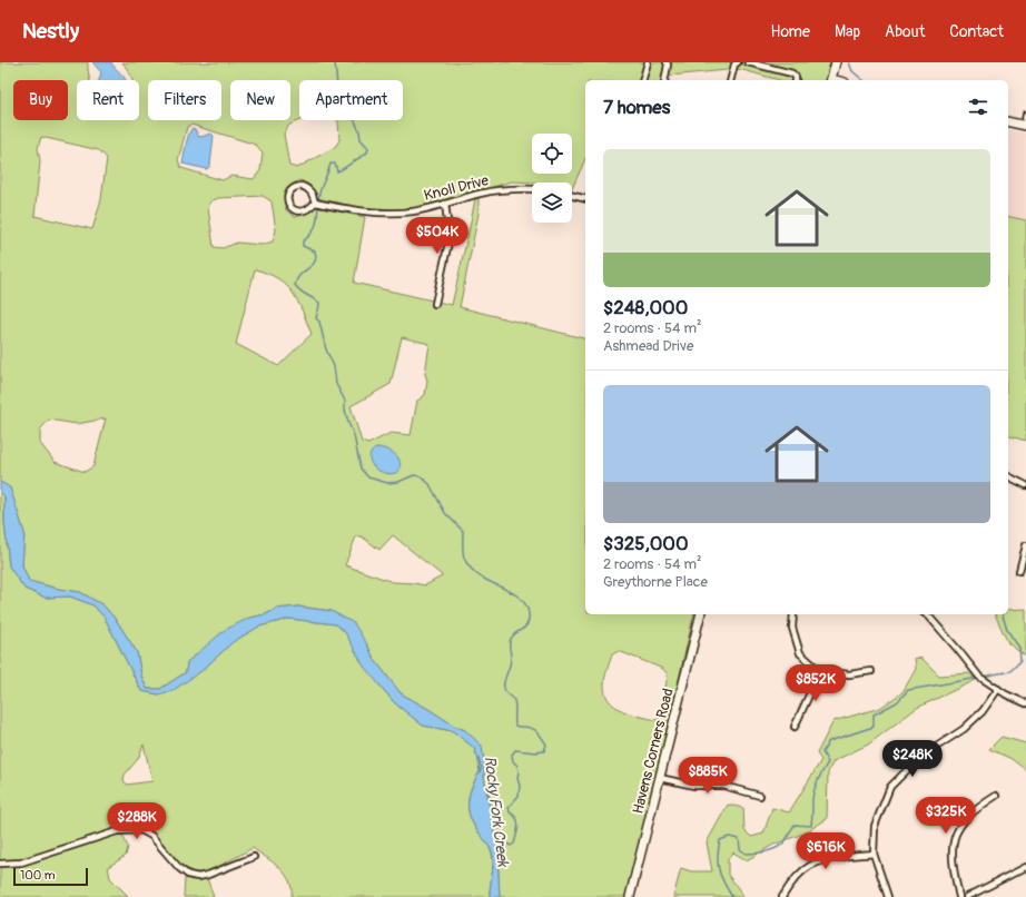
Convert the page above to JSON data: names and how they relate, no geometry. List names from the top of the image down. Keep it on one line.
{"streets":{"main road":["Havens Corners Road"],"street":["Knoll Drive"]},"water":["Rocky Fork Creek"],"scale_bar":"100 m","page":{"header":"Nestly","nav":["Home","Map","About","Contact"],"chip":["Buy","Rent","Filters","New","Apartment"],"heading":"7 homes","list":[{"name":"$248,000","note":"2 rooms · 54 m² · Ashmead Drive"},{"name":"$325,000","note":"2 rooms · 54 m² · Greythorne Place"}],"price":["$504K","$852K","$248K","$885K","$325K","$288K","$616K"],"scale":"100 m"}}
